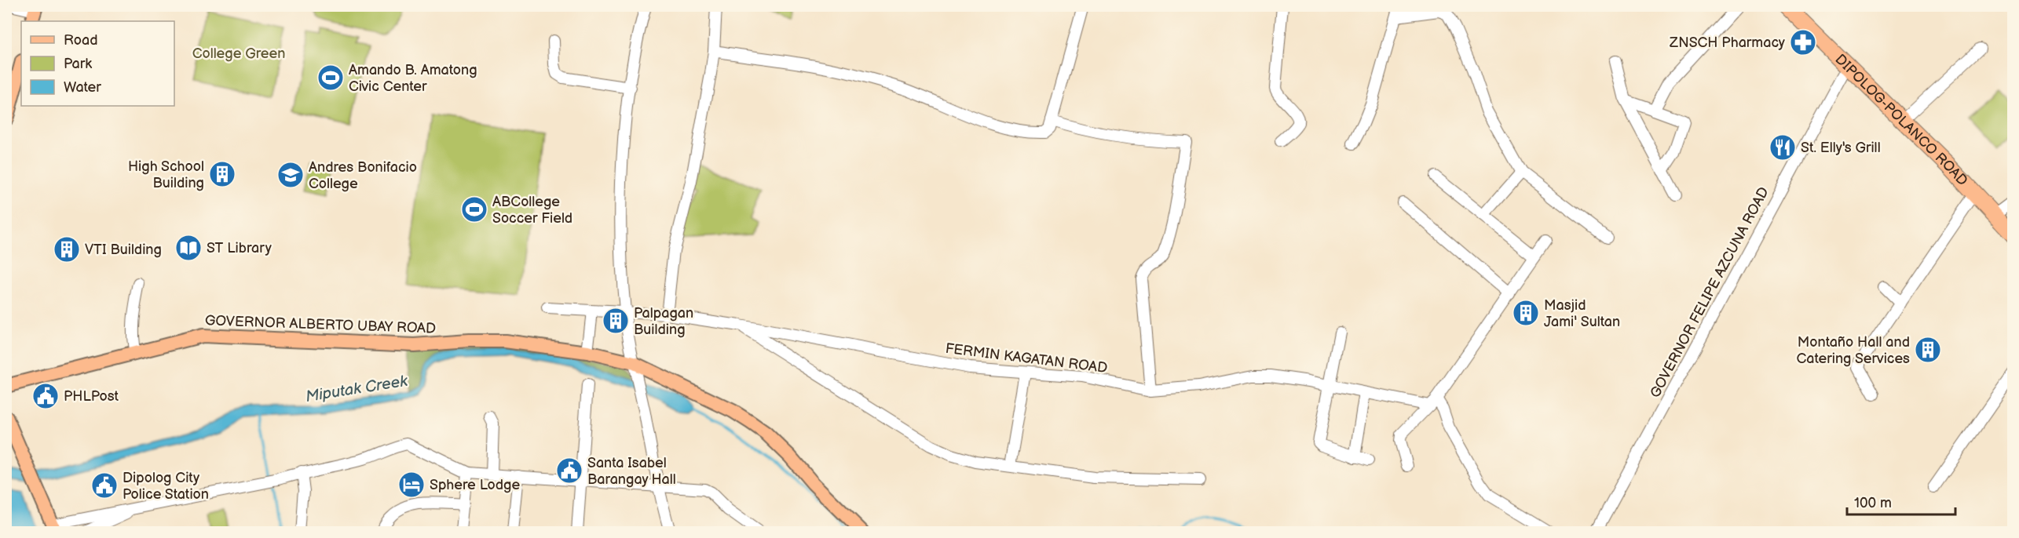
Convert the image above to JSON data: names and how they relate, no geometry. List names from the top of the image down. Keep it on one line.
{"streets":{"highway":["DIPOLOG-POLANCO ROAD"],"main road":["GOVERNOR ALBERTO UBAY ROAD"],"street":["GOVERNOR FELIPE AZCUNA ROAD","FERMIN KAGATAN ROAD"]},"crossings":[["DIPOLOG-POLANCO ROAD","GOVERNOR FELIPE AZCUNA ROAD"]],"water":["Miputak Creek"],"parks":["College Green"],"places":{"pharmacy":["ZNSCH Pharmacy"],"sports":["Amando B. Amatong Civic Center","ABCollege Soccer Field"],"restaurant":["St. Elly's Grill"],"building":["High School Building","VTI Building","Masjid Jami' Sultan","Palpagan Building","Montaño Hall and Catering Services"],"school or university":["Andres Bonifacio College"],"library":["ST Library"],"public building":["PHLPost","Santa Isabel Barangay Hall","Dipolog City Police Station"],"hotel":["Sphere Lodge"]},"legend":["Road","Park","Water"],"scale_bar":"100 m"}
